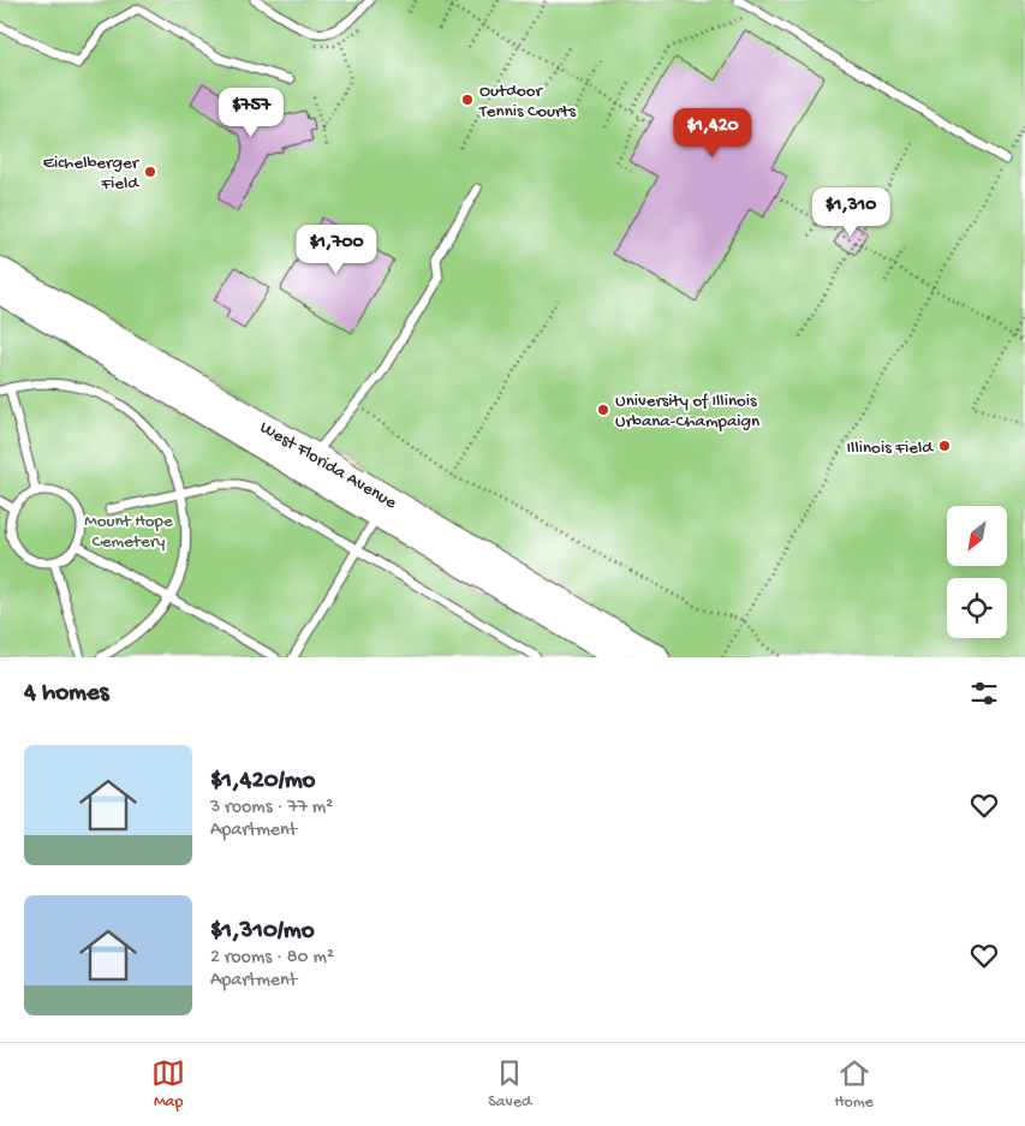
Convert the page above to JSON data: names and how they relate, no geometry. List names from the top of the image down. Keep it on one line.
{"streets":{"main road":["West Florida Avenue"]},"parks":["Mount Hope Cemetery"],"places":["Outdoor Tennis Courts","Eichelberger Field","University of Illinois Urbana-Champaign","Illinois Field"],"north":"bottom left","page":{"price":["$757","$1,420","$1,310","$1,700"],"heading":"4 homes","list":[{"name":"$1,420/mo","note":"3 rooms · 77 m² · Apartment"},{"name":"$1,310/mo","note":"2 rooms · 80 m² · Apartment"}],"tabs":["Map","Saved","Home"]}}
